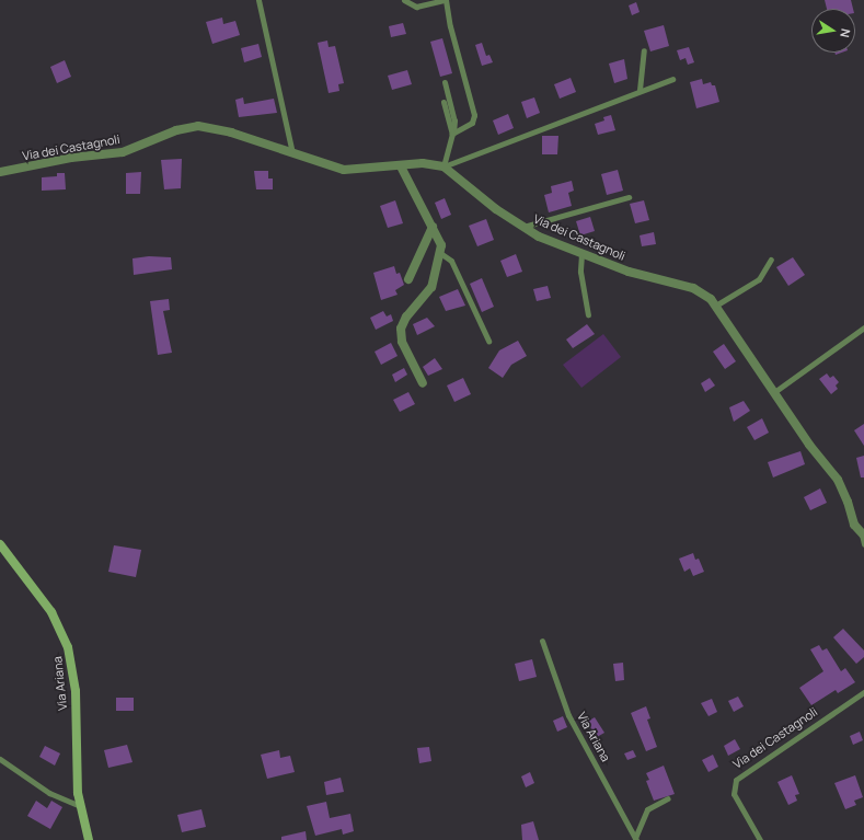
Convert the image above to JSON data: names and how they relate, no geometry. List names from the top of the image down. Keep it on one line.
{"streets":{"main road":["Via Ariana"],"street":["Via dei Castagnoli"]},"north":"right"}
